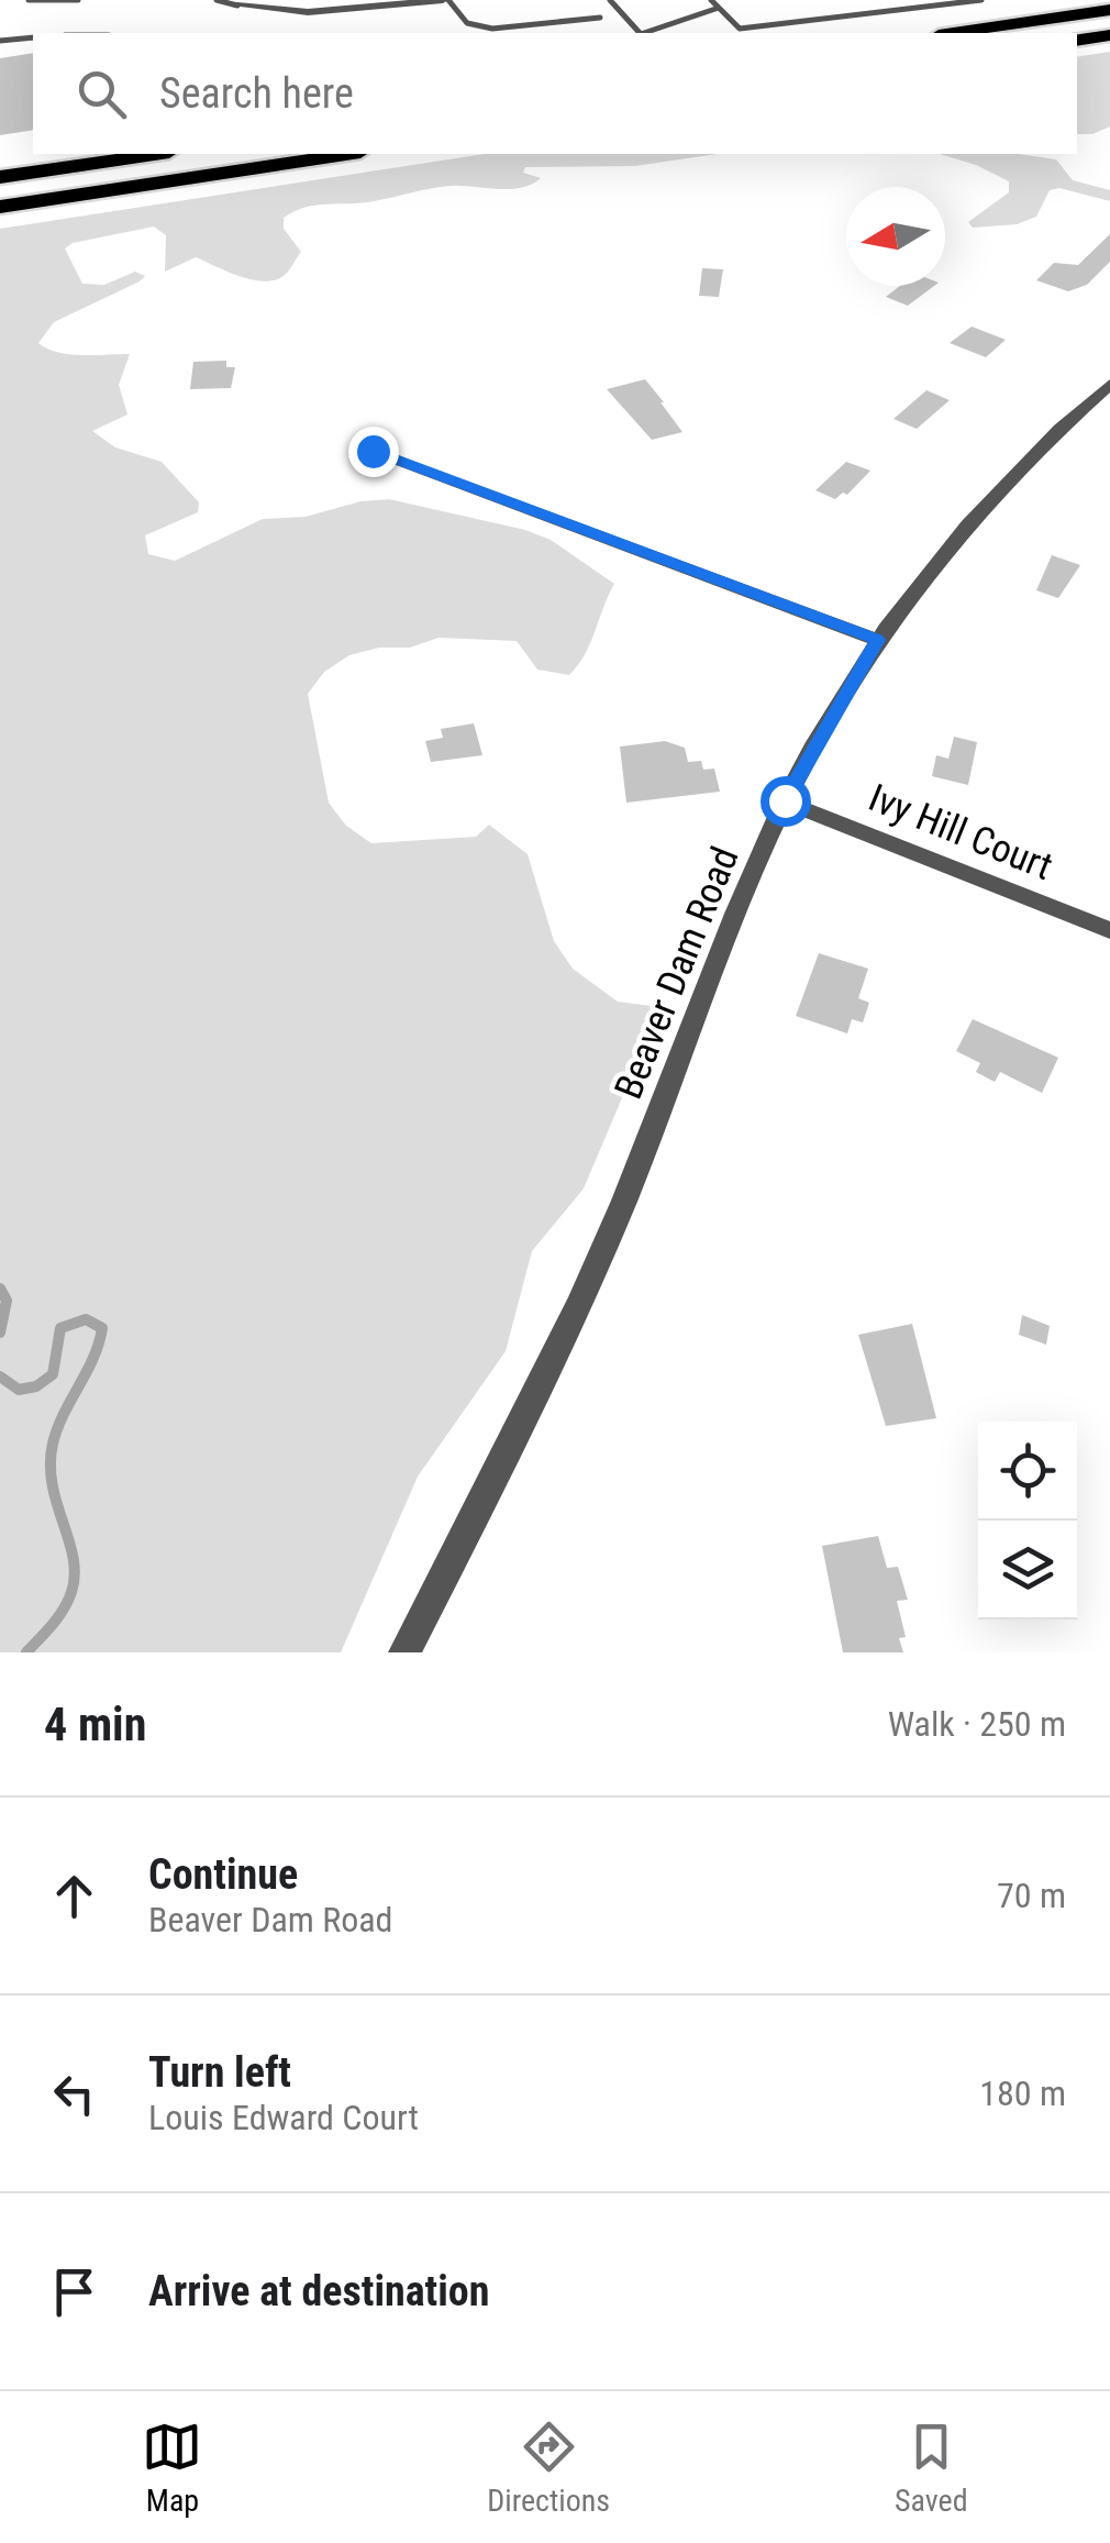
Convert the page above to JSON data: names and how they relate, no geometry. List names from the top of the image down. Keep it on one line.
{"streets":{"street":["Ivy Hill Court","Beaver Dam Road"]},"crossings":[["Ivy Hill Court","Beaver Dam Road"]],"north":"left","page":{"search":"Search here","heading":["4 min","Walk · 250 m"],"list":[["Continue","Beaver Dam Road","70 m"],["Turn left","Louis Edward Court","180 m"],"Arrive at destination"],"nav":["Map","Directions","Saved"]}}
